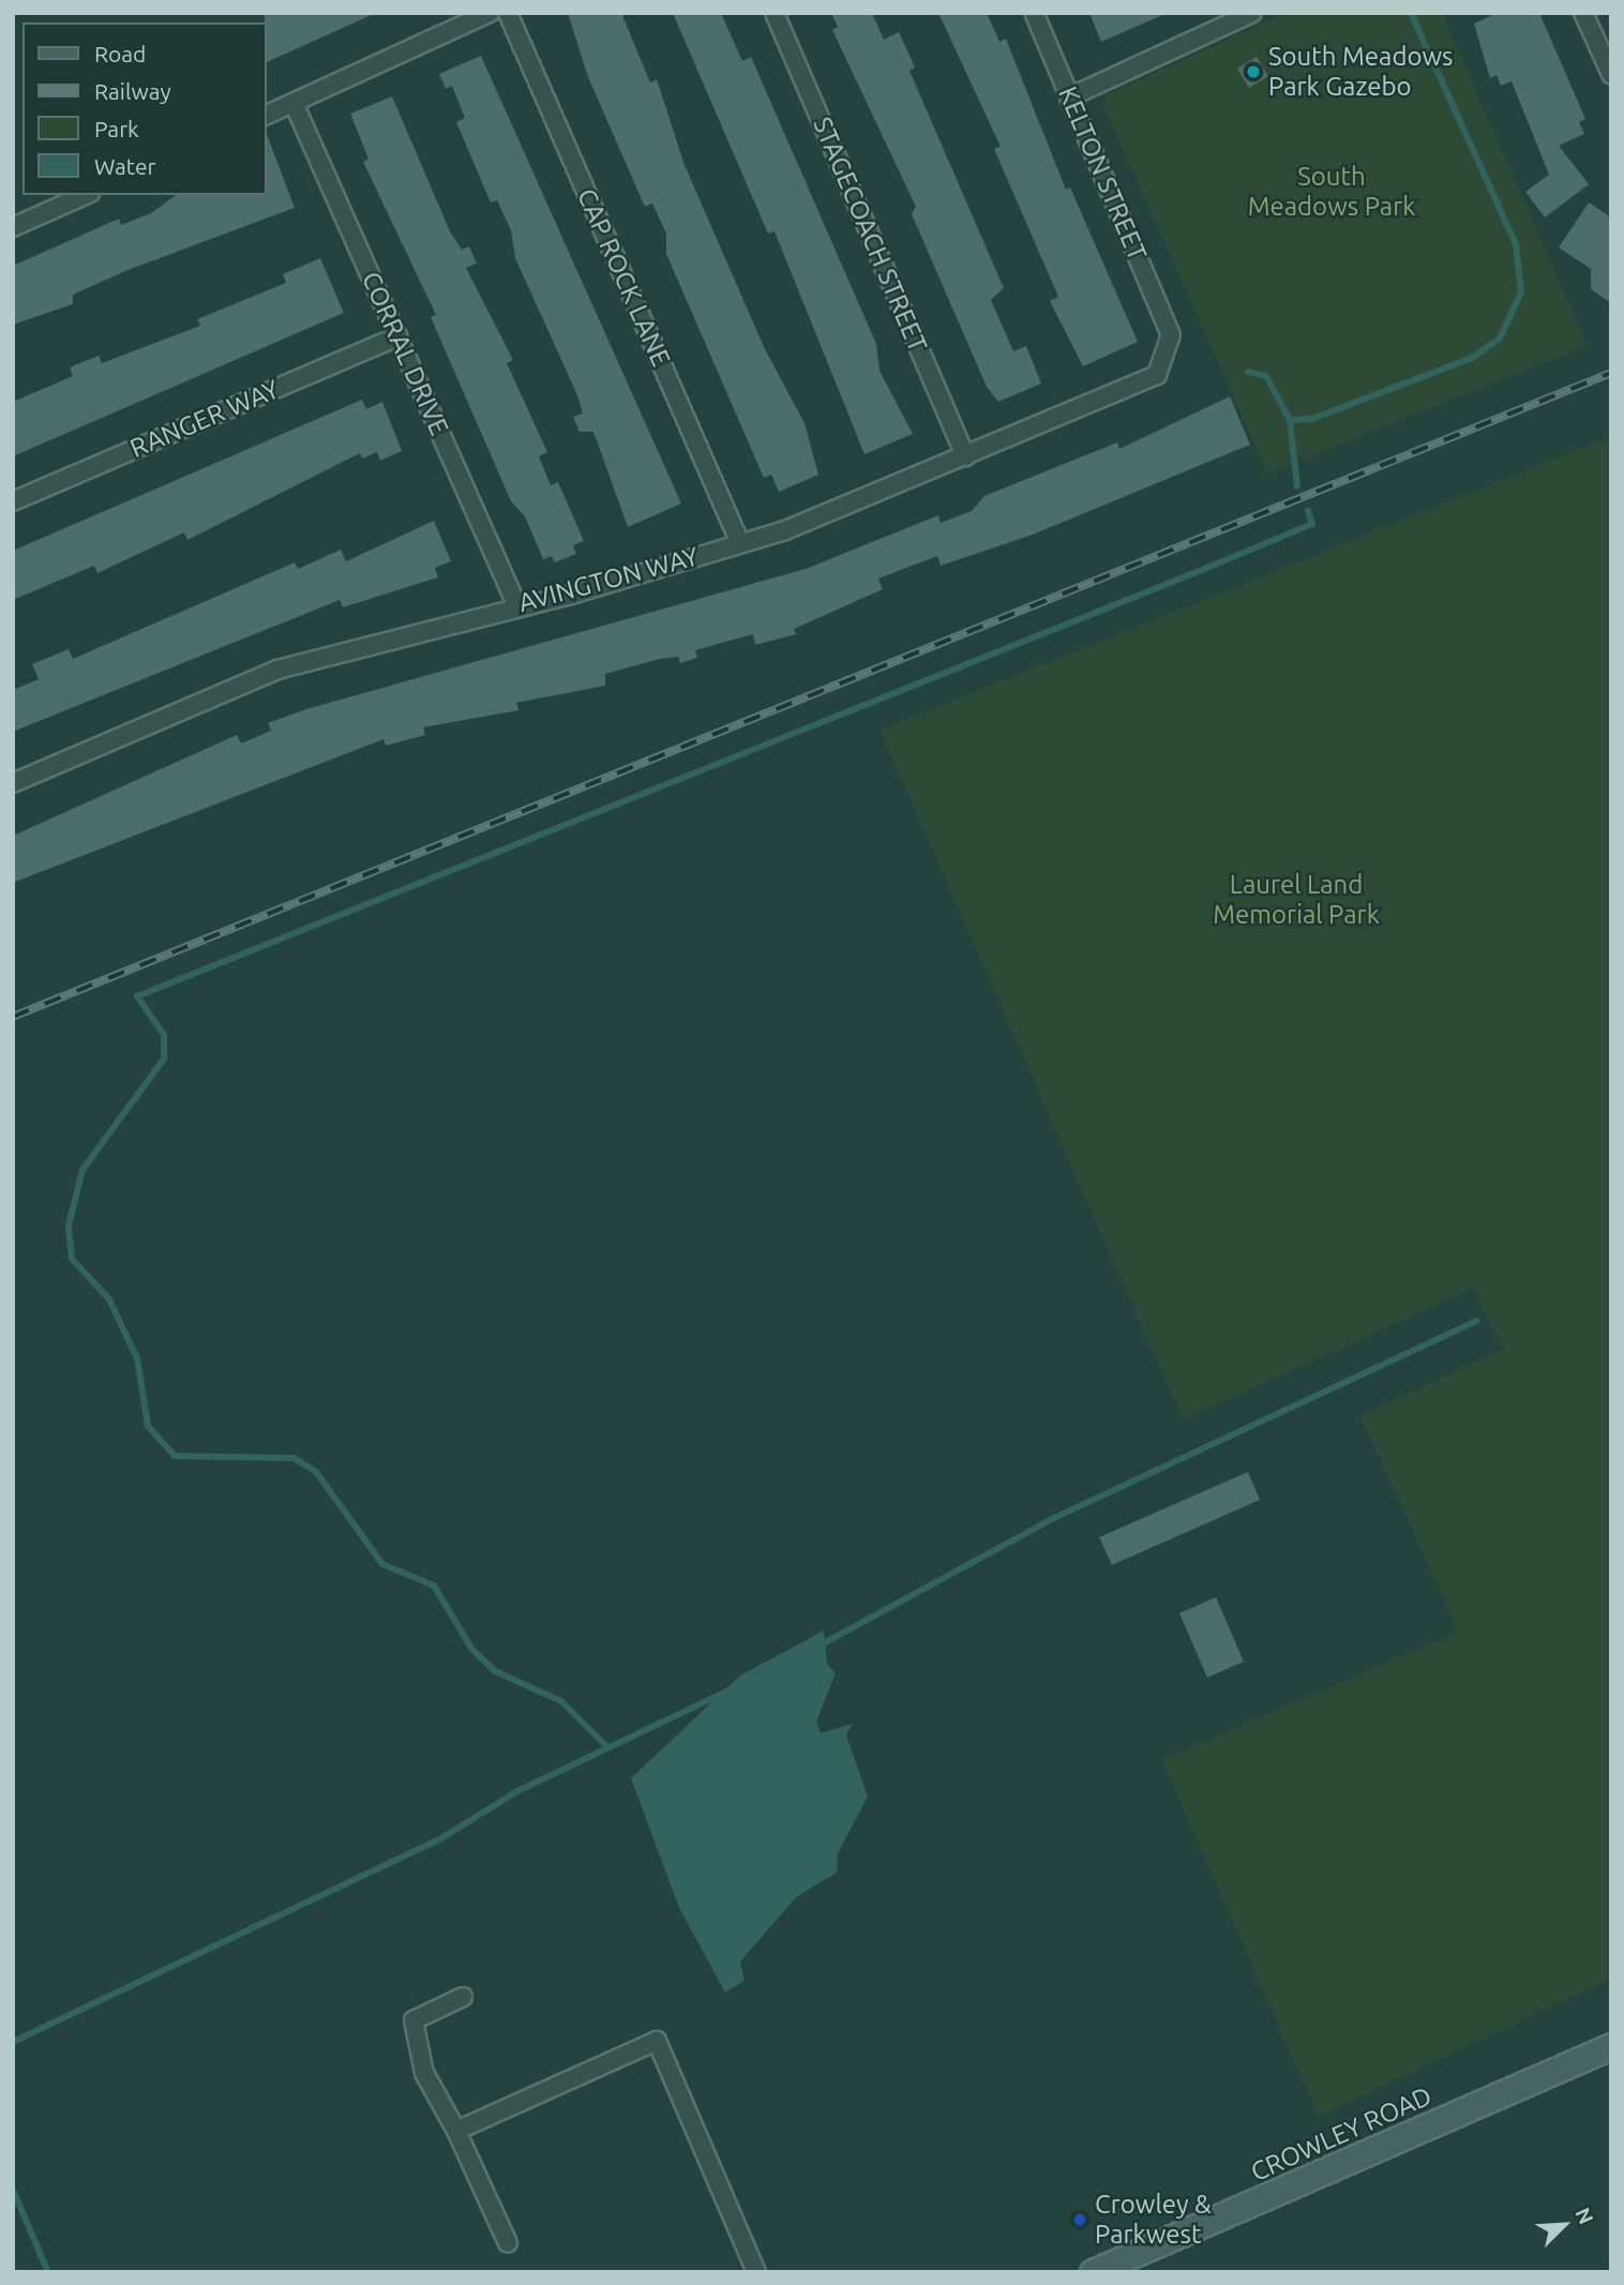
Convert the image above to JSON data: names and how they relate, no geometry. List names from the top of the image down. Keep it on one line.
{"streets":{"main road":["CROWLEY ROAD"],"street":["KELTON STREET","STAGECOACH STREET","CAP ROCK LANE","CORRAL DRIVE","RANGER WAY","AVINGTON WAY"]},"crossings":[["KELTON STREET","AVINGTON WAY"],["STAGECOACH STREET","AVINGTON WAY"],["CAP ROCK LANE","AVINGTON WAY"],["CORRAL DRIVE","RANGER WAY"],["CORRAL DRIVE","AVINGTON WAY"]],"parks":["South Meadows Park","Laurel Land Memorial Park"],"places":["South Meadows Park Gazebo","Crowley & Parkwest"],"legend":["Road","Railway","Park","Water"],"north":"top right"}
